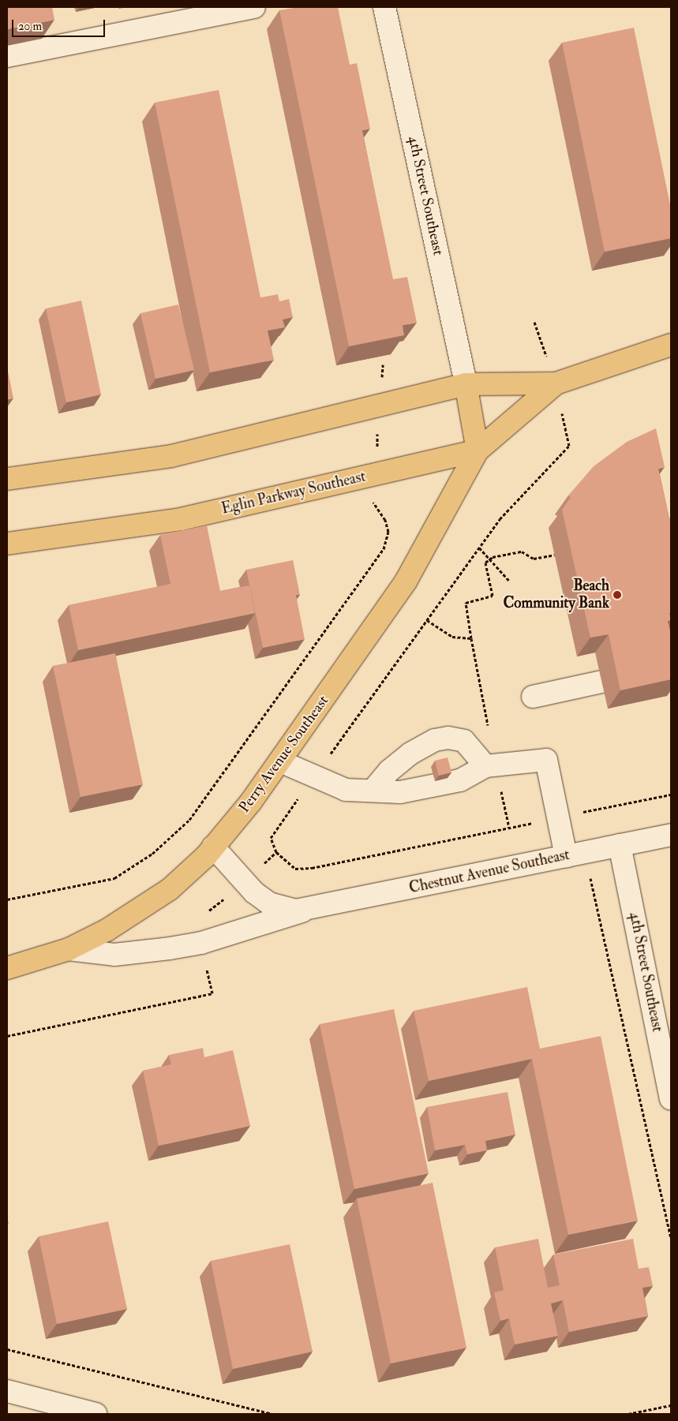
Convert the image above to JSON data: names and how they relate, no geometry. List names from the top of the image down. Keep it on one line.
{"streets":{"main road":["Eglin Parkway Southeast","Perry Avenue Southeast"],"street":["4th Street Southeast","Chestnut Avenue Southeast"]},"crossings":[["4th Street Southeast","Eglin Parkway Southeast"],["4th Street Southeast","Chestnut Avenue Southeast"],["Eglin Parkway Southeast","Perry Avenue Southeast"],["Perry Avenue Southeast","Chestnut Avenue Southeast"]],"places":["Beach Community Bank"],"scale_bar":"20 m"}
